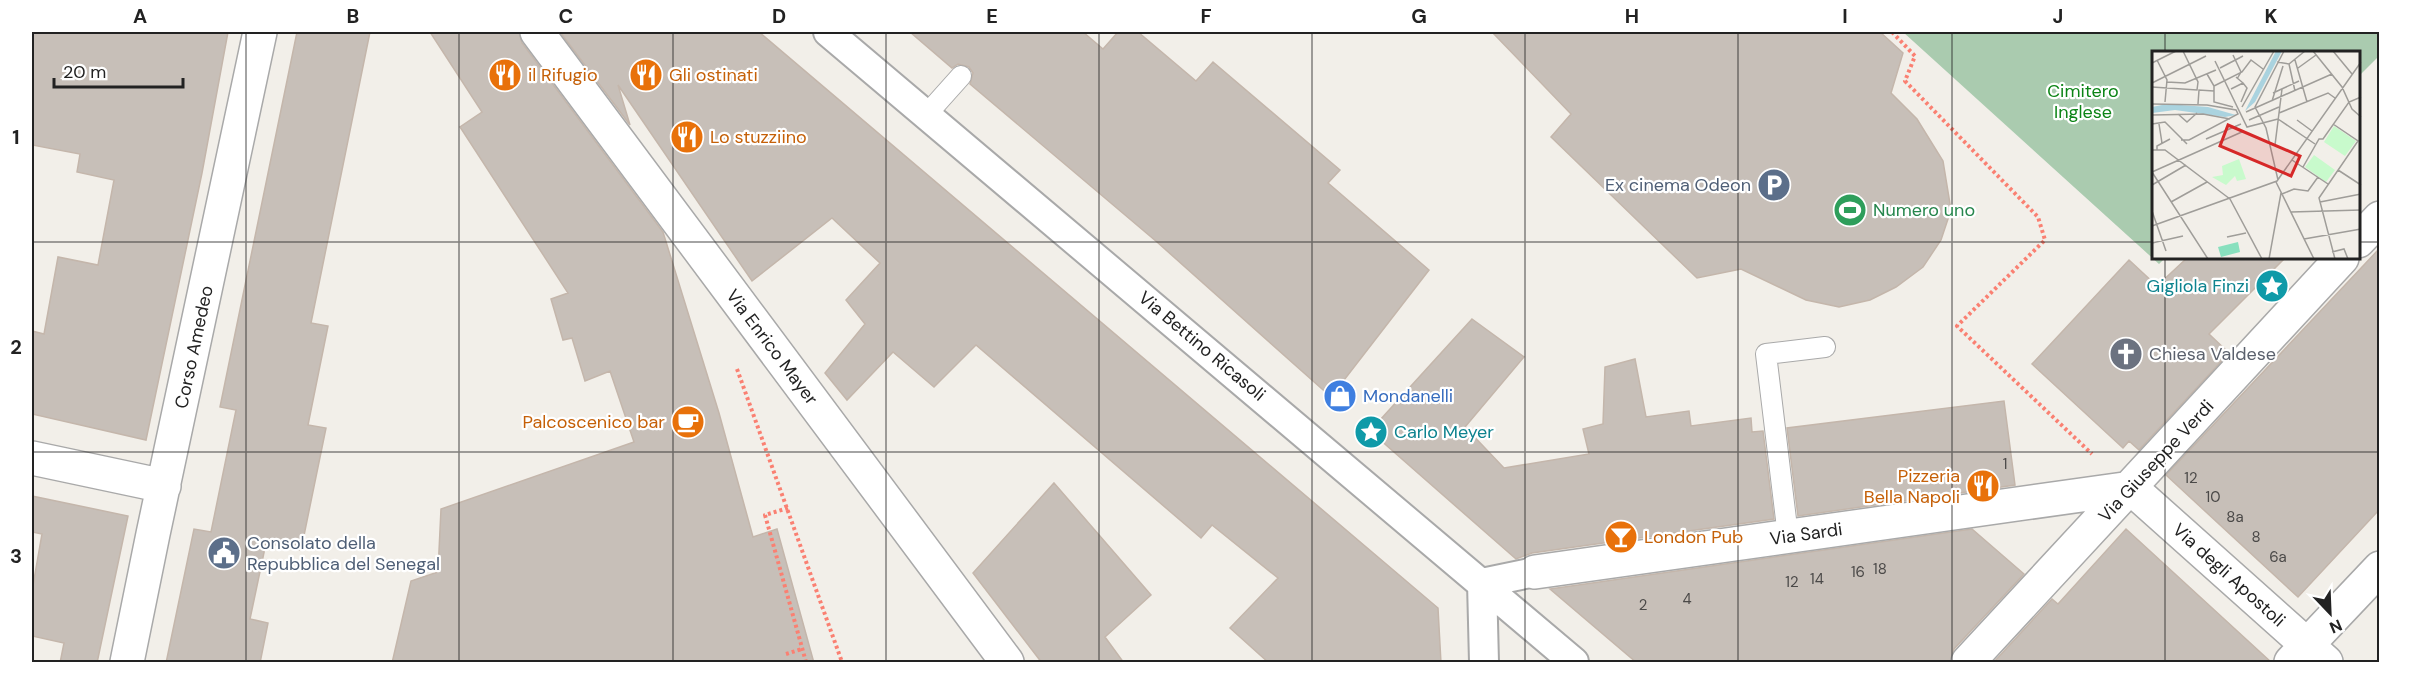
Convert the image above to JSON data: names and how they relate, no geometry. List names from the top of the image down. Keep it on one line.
{"streets":{"street":["Via Bettino Ricasoli","Corso Amedeo","Via Enrico Mayer","Via Giuseppe Verdi","Via Sardi","Via degli Apostoli"]},"crossings":[["Via Bettino Ricasoli","Via Sardi"],["Via Giuseppe Verdi","Via Sardi"],["Via Giuseppe Verdi","Via degli Apostoli"],["Via Sardi","Via degli Apostoli"]],"parks":["Cimitero Inglese"],"places":{"restaurant":["il Rifugio","Gli ostinati","Lo stuzziino","Pizzeria Bella Napoli"],"parking":["Ex cinema Odeon"],"sports":["Numero uno"],"place":["Gigliola Finzi","Carlo Meyer"],"church":["Chiesa Valdese"],"shop":["Mondanelli"],"cafe":["Palcoscenico bar"],"bar":["London Pub"],"public building":["Consolato della Repubblica del Senegal"]},"house_numbers":["1","12","10","8a","8","6a","18","16","14","12","4","2"],"scale_bar":"20 m","north":"bottom right","grid":{"columns":["A","B","C","D","E","F","G","H","I","J","K"],"rows":["1","2","3"]}}
